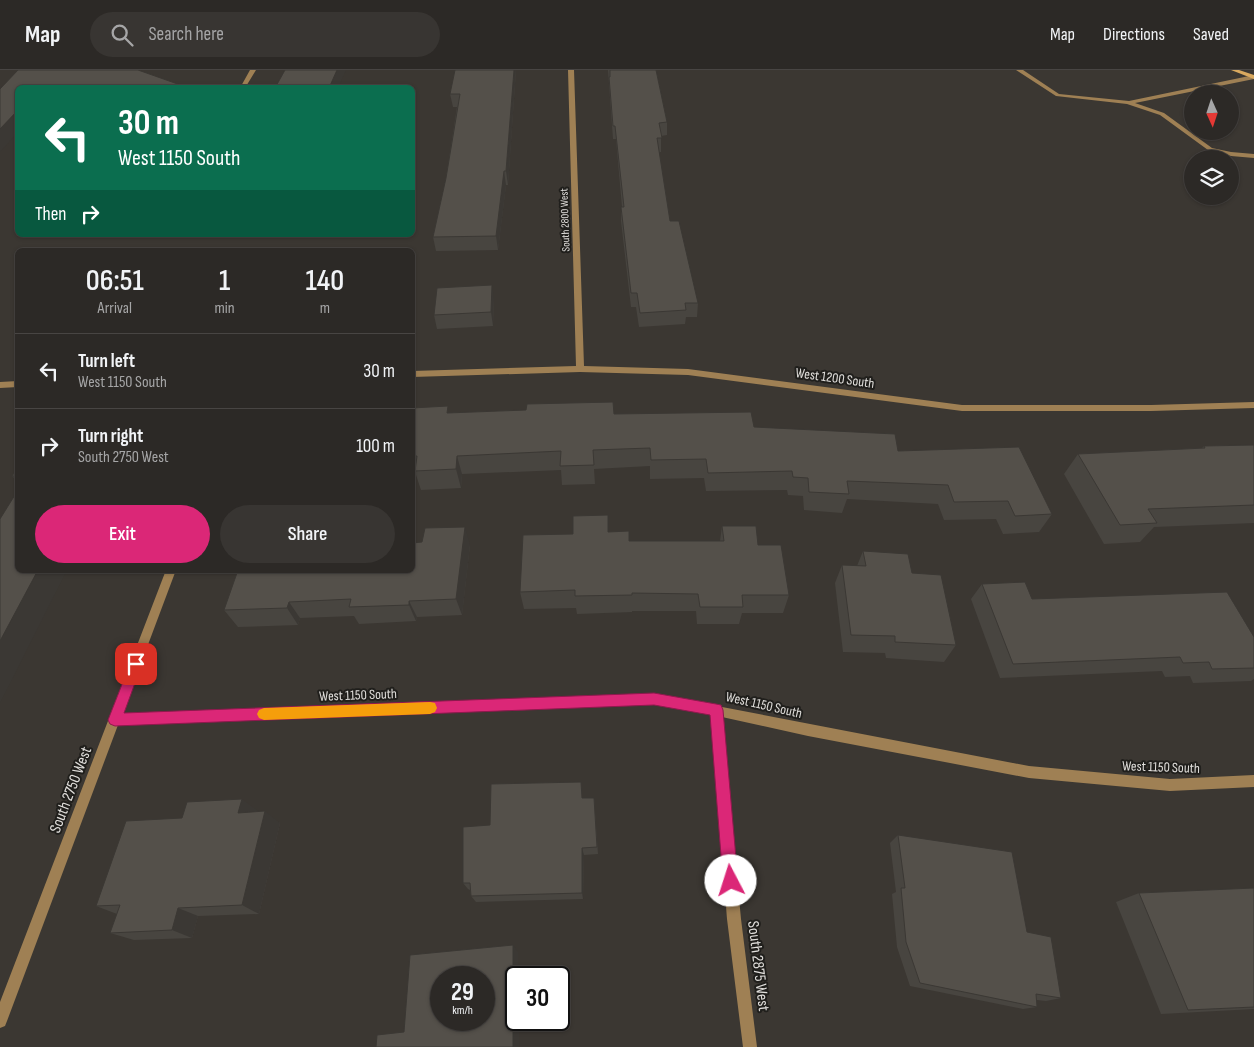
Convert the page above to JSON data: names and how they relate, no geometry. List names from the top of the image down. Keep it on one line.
{"streets":{"street":["South 2800 West","West 1200 South","West 1150 South","South 2750 West","South 2875 West"]},"crossings":[["South 2800 West","West 1200 South"],["West 1150 South","South 2750 West"],["West 1150 South","South 2875 West"]],"north":"bottom","page":{"header":"Map","search":"Search here","nav":["Map","Directions","Saved"],"turn":["30 m","West 1150 South"],"then":"Then","eta":["06:51","Arrival","1","min","140","m"],"list":[{"name":"Turn left","note":"West 1150 South","value":"30 m"},{"name":"Turn right","note":"South 2750 West","value":"100 m"}],"buttons":["Exit","Share"],"speed":"29 km/h","limit":"30"}}
